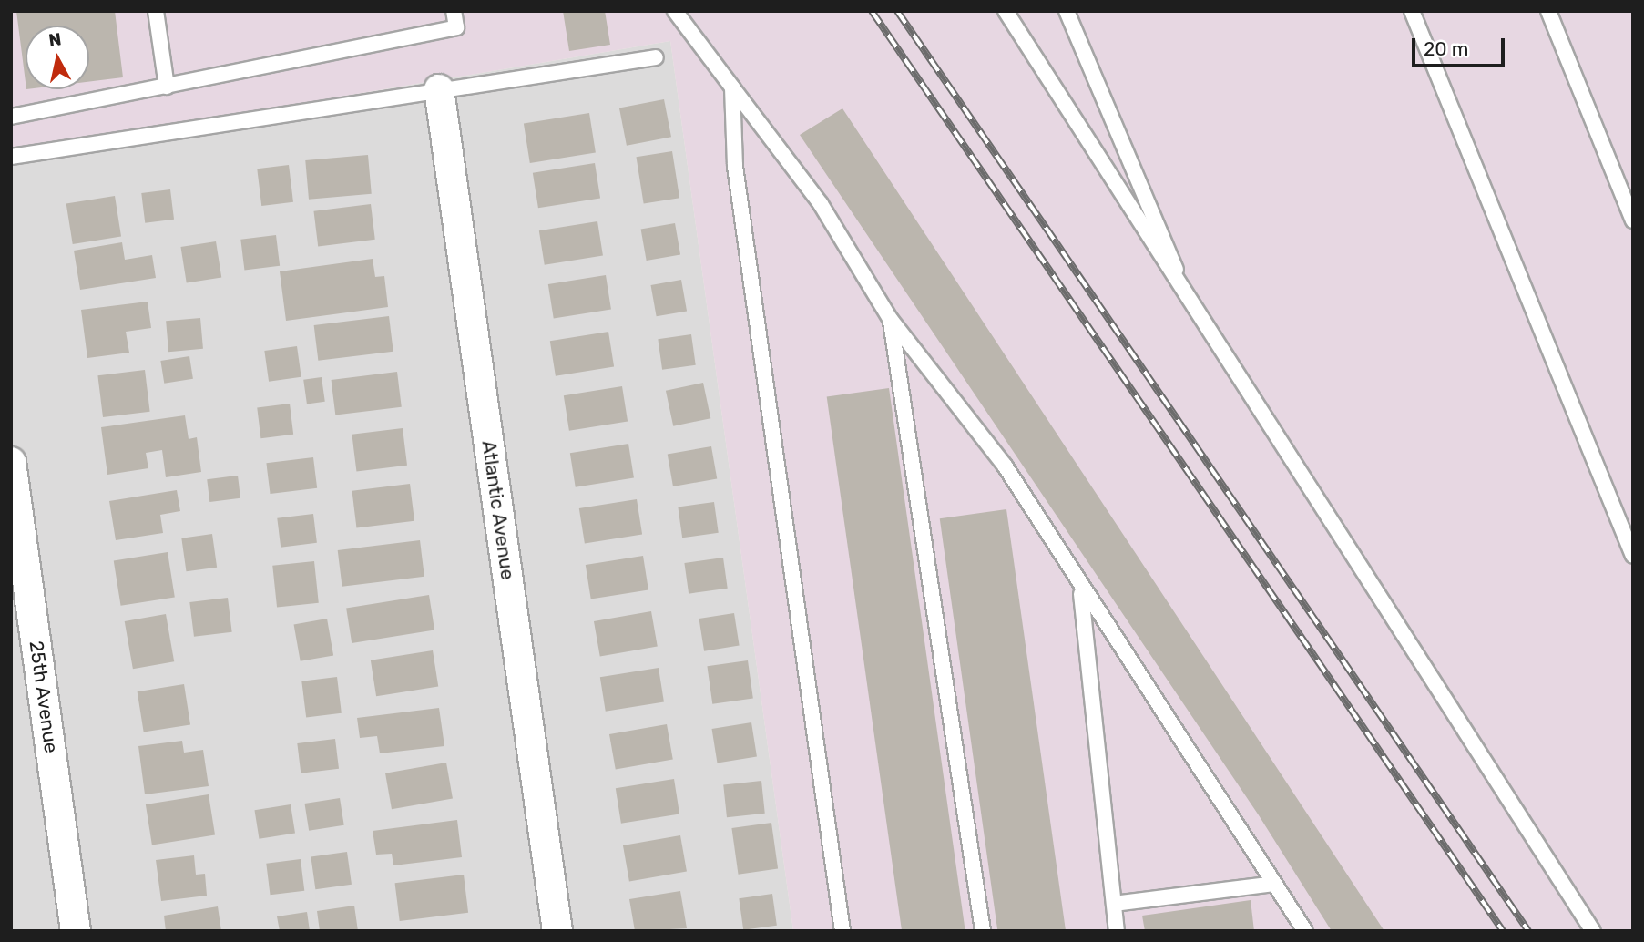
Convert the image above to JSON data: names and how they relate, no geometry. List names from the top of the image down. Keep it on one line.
{"streets":{"street":["Atlantic Avenue","25th Avenue"]},"scale_bar":"20 m","north":"top"}
